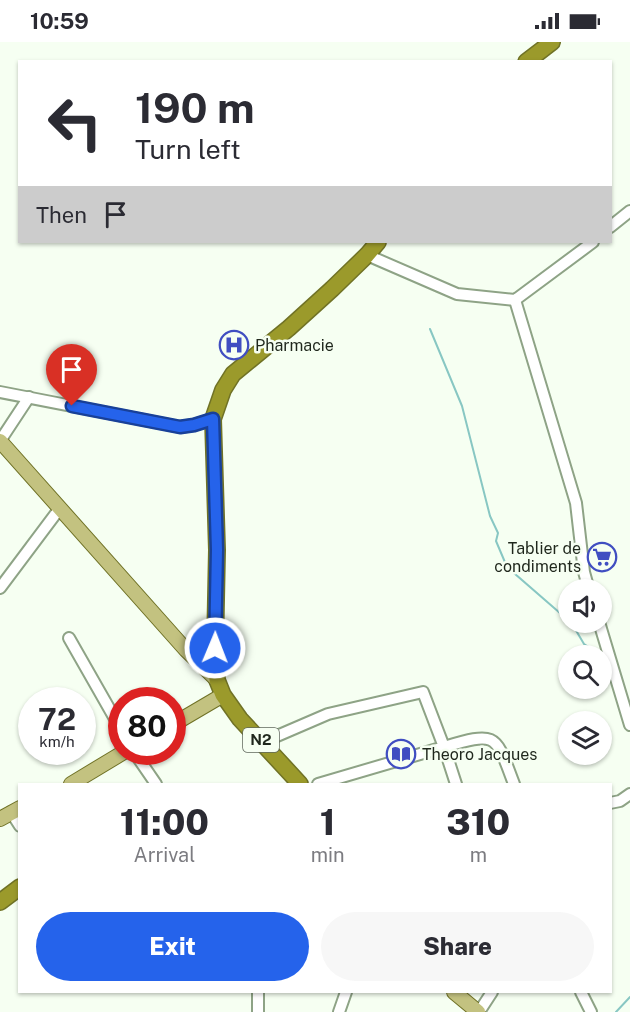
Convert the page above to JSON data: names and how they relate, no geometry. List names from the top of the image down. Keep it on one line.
{"streets":{"highway":["N2"]},"places":{"hospital":["Pharmacie"],"supermarket":["Tablier de condiments"],"library":["Theoro Jacques"]},"page":{"status":"10:59","turn":["190 m","Turn left"],"then":"Then","speed":"72 km/h","limit":"80","eta":["11:00","Arrival","1","min","310","m"],"buttons":["Exit","Share"]}}
